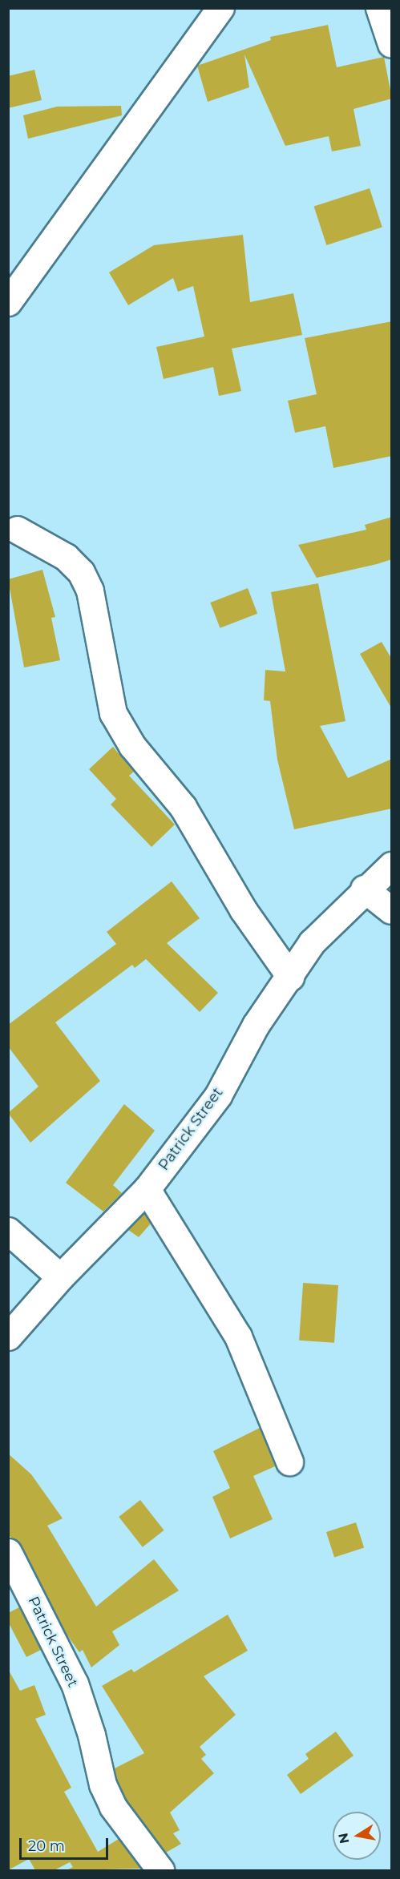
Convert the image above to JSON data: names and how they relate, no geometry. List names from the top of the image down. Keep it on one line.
{"streets":{"street":["Patrick Street"]},"scale_bar":"20 m","north":"left"}
